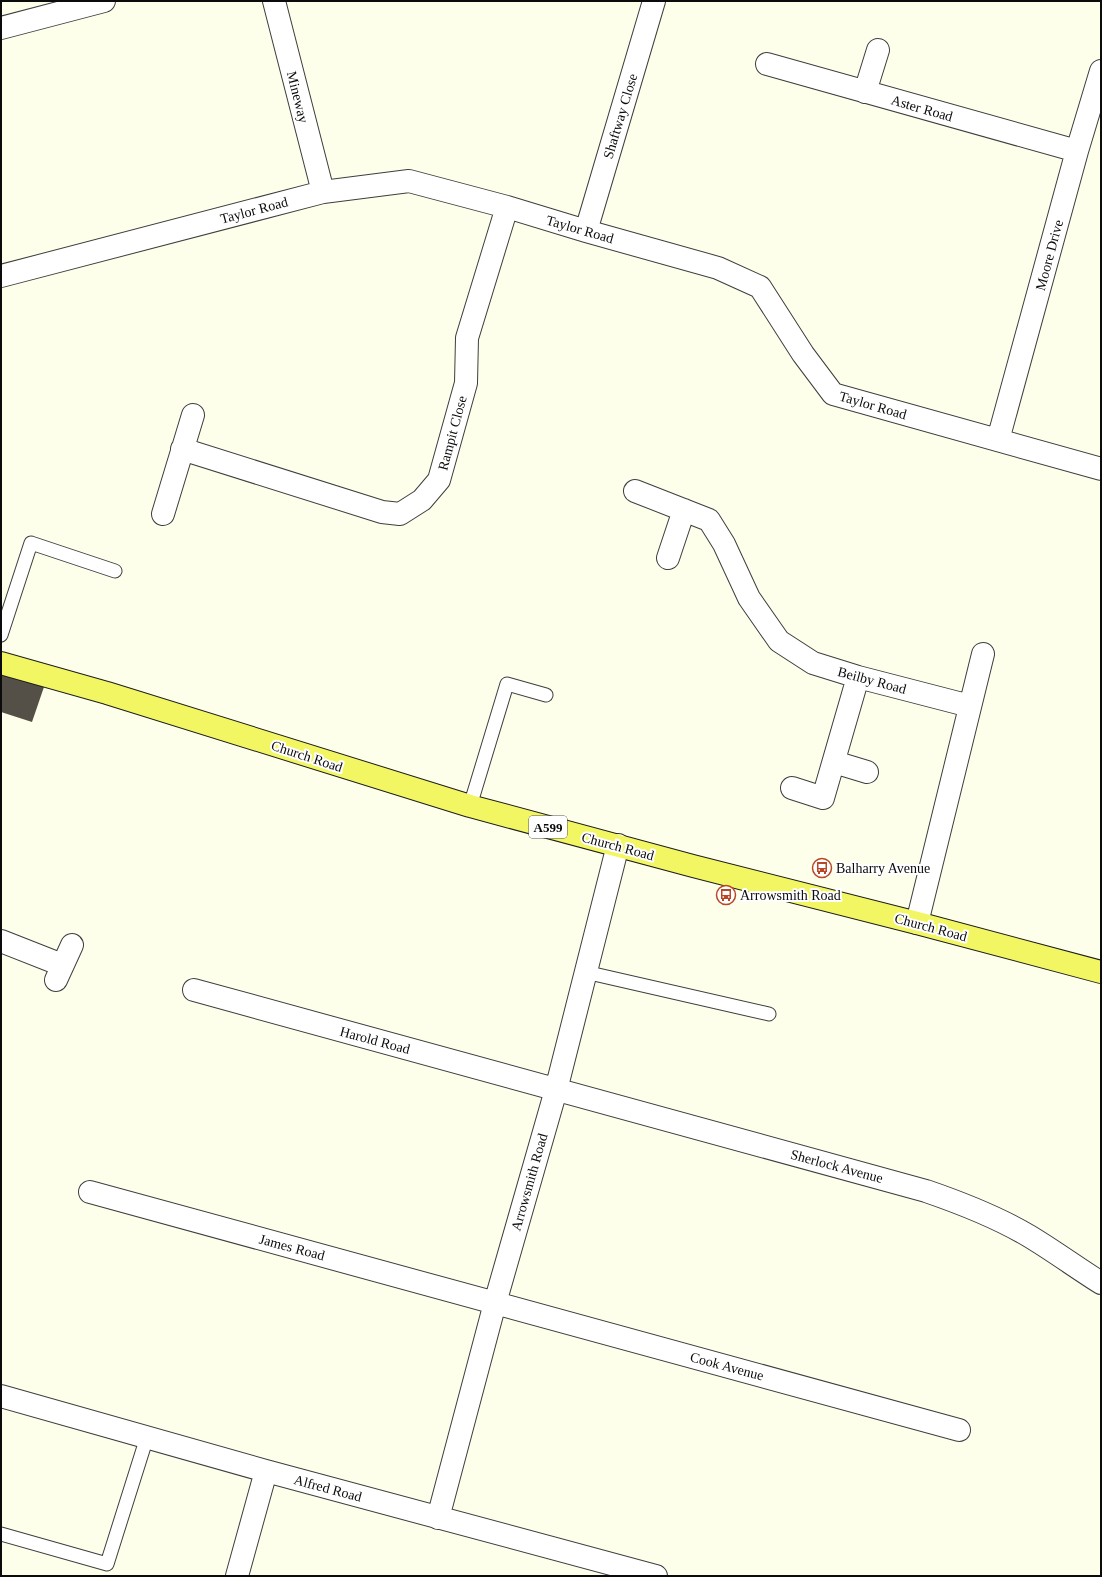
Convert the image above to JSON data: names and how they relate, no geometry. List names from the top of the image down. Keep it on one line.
{"streets":{"main road":["Church Road","A599"],"street":["Mineway","Aster Road","Shaftway Close","Taylor Road","Moore Drive","Rampit Close","Beilby Road","Harold Road","Sherlock Avenue","Arrowsmith Road","James Road","Cook Avenue","Alfred Road"]},"crossings":[["Mineway","Taylor Road"],["Aster Road","Moore Drive"],["Shaftway Close","Taylor Road"],["Taylor Road","Moore Drive"],["Taylor Road","Rampit Close"],["Church Road","Arrowsmith Road"],["Harold Road","Sherlock Avenue"],["Harold Road","Arrowsmith Road"],["Sherlock Avenue","Arrowsmith Road"],["Arrowsmith Road","James Road"],["Arrowsmith Road","Cook Avenue"],["Arrowsmith Road","Alfred Road"],["James Road","Cook Avenue"]],"places":{"bus stop":["Balharry Avenue","Arrowsmith Road"]}}
